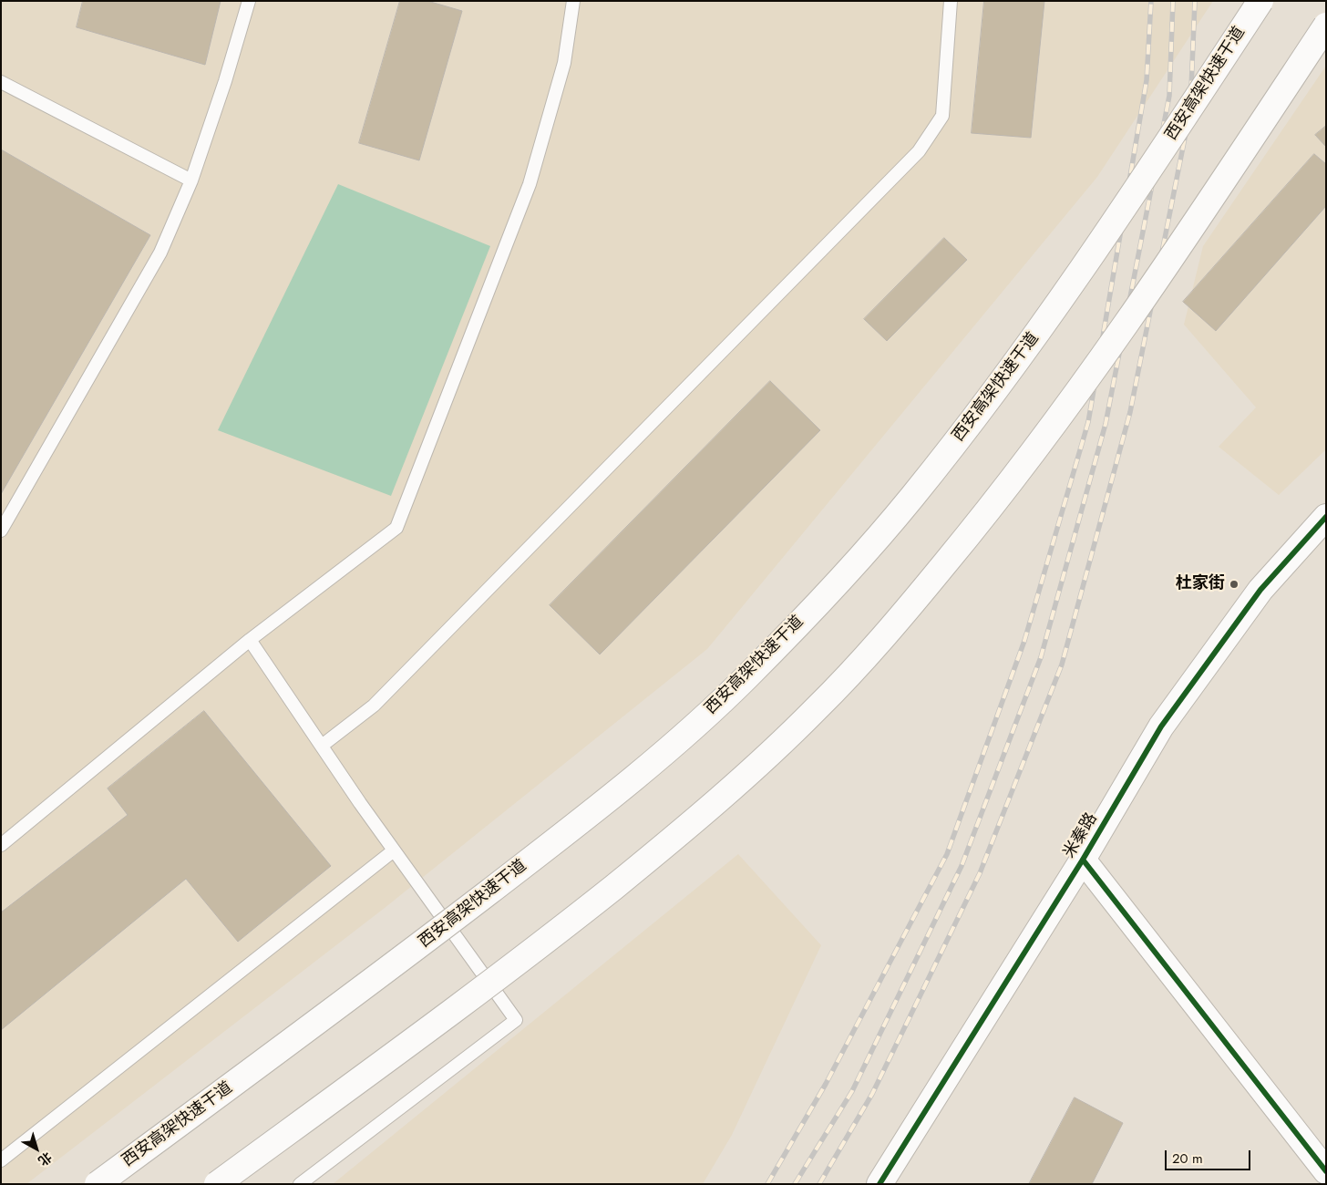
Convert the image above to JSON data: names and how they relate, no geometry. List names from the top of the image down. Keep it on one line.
{"streets":{"main road":["西安高架快速干道","米秦路"]},"places":["杜家街"],"scale_bar":"20 m","north":"bottom right"}
